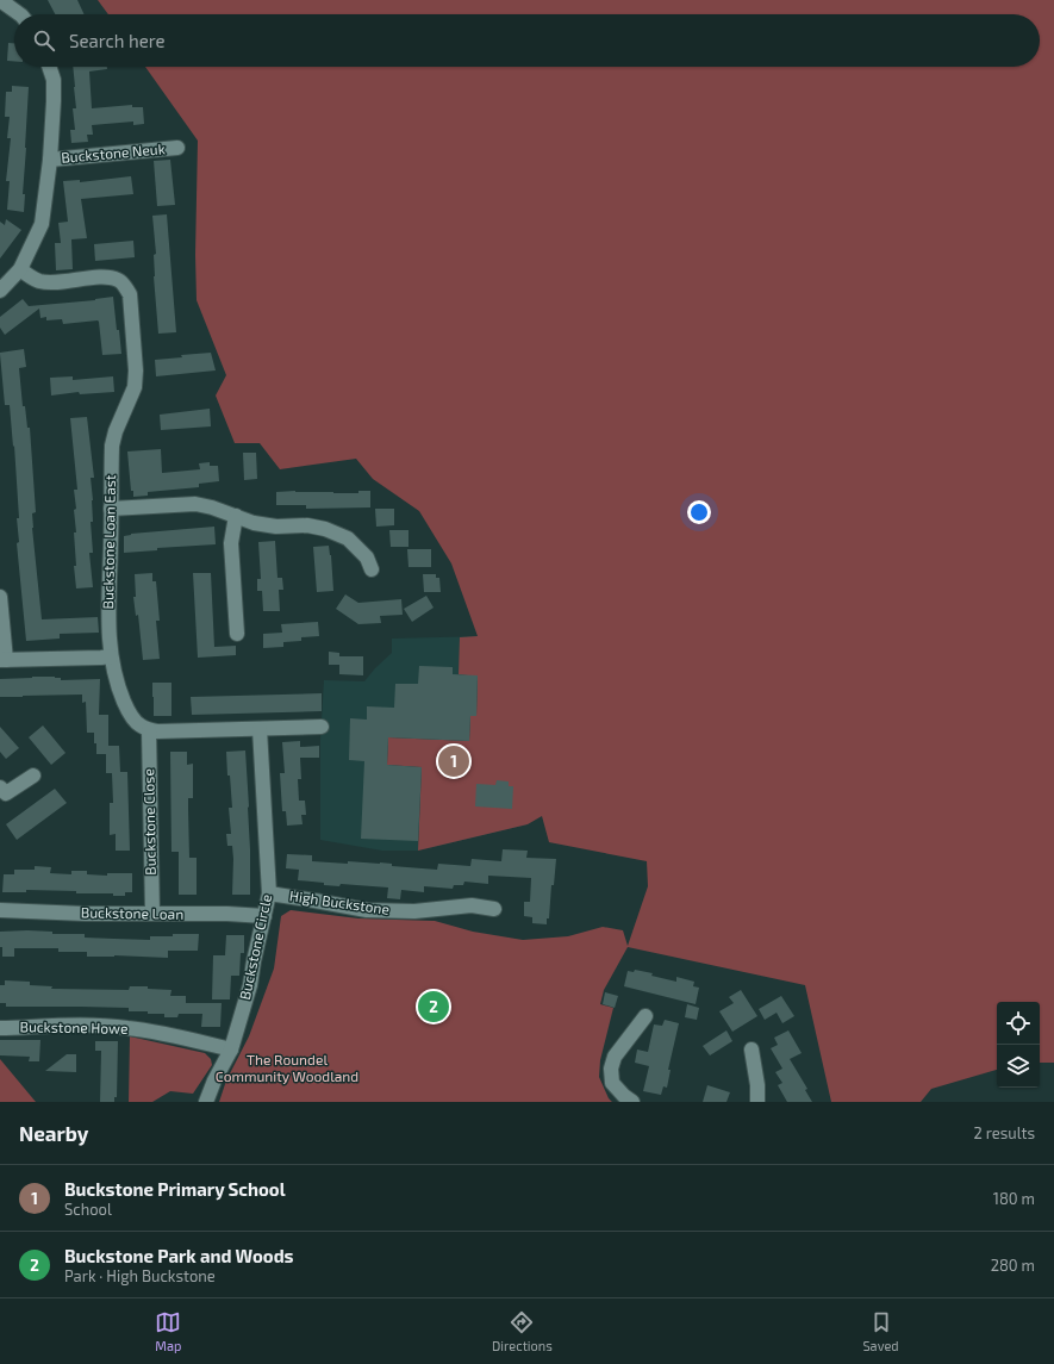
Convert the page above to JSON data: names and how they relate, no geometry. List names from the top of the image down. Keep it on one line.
{"streets":{"street":["Buckstone Neuk","Buckstone Loan East","Buckstone Close","High Buckstone","Buckstone Loan","Buckstone Circle","Buckstone Howe"]},"crossings":[["Buckstone Loan East","Buckstone Close"],["Buckstone Close","Buckstone Loan"],["High Buckstone","Buckstone Circle"],["Buckstone Loan","Buckstone Circle"],["Buckstone Circle","Buckstone Howe"]],"parks":["The Roundel Community Woodland"],"page":{"search":"Search here","pins":["1","2"],"heading":["Nearby","2 results"],"list":[{"mark":"1","name":"Buckstone Primary School","note":"School","value":"180 m"},{"mark":"2","name":"Buckstone Park and Woods","note":"Park · High Buckstone","value":"280 m"}],"nav":["Map","Directions","Saved"]}}
